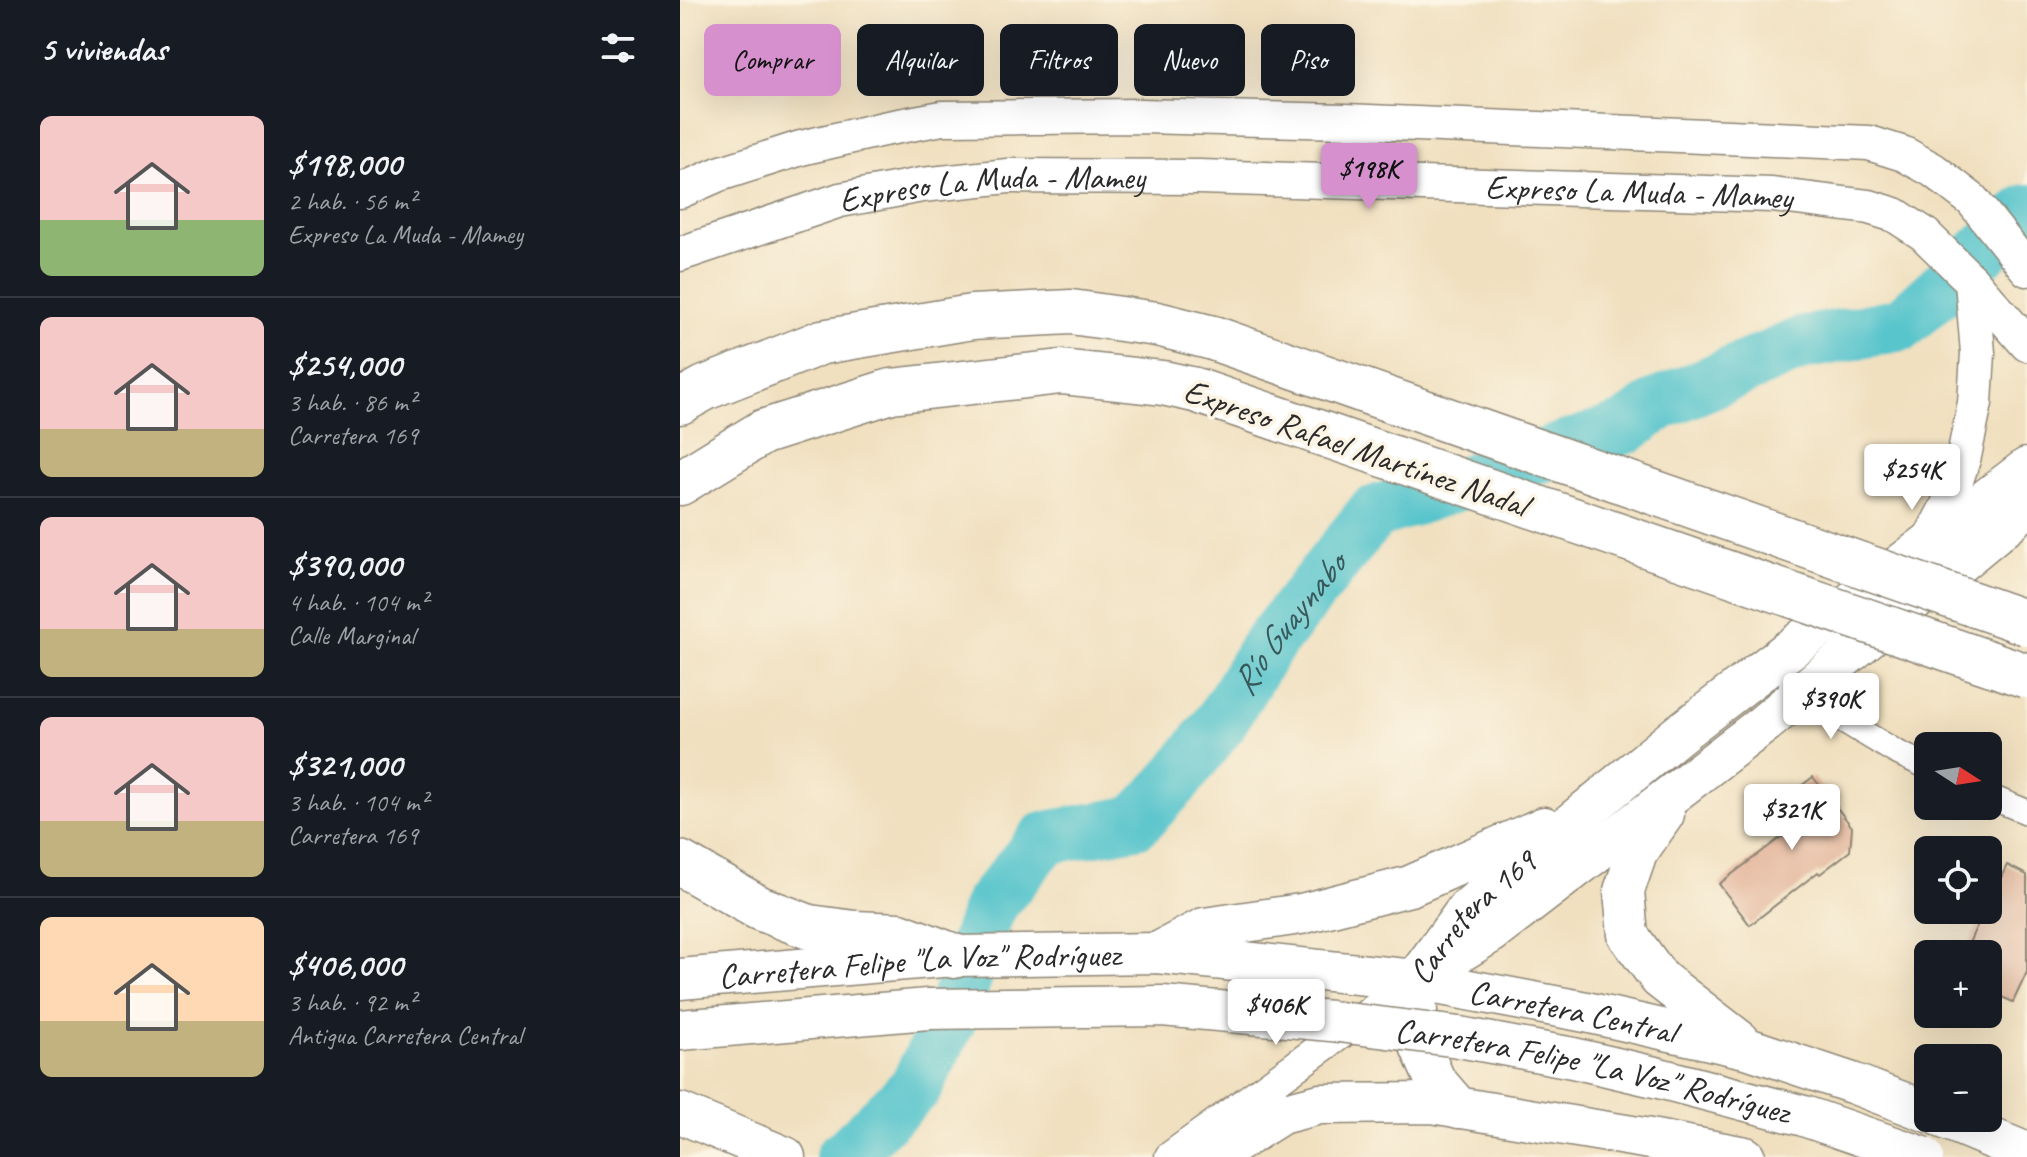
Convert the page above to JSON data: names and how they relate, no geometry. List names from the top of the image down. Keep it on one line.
{"streets":{"highway":["Expreso Rafael Martínez Nadal","Carretera 169","Carretera Felipe \"La Voz\" Rodríguez","Carretera Central"],"main road":["Expreso La Muda - Mamey"]},"crossings":[["Carretera 169","Carretera Central"],["Carretera Felipe \"La Voz\" Rodríguez","Carretera Central"]],"water":["Río Guaynabo"],"north":"right","page":{"heading":"5 viviendas","chip":["Comprar","Alquilar","Filtros","Nuevo","Piso"],"list":[{"name":"$198,000","note":"2 hab. · 56 m² · Expreso La Muda - Mamey"},{"name":"$254,000","note":"3 hab. · 86 m² · Carretera 169"},{"name":"$390,000","note":"4 hab. · 104 m² · Calle Marginal"},{"name":"$321,000","note":"3 hab. · 104 m² · Carretera 169"},{"name":"$406,000","note":"3 hab. · 92 m² · Antigua Carretera Central"}],"price":["$198K","$254K","$390K","$321K","$406K"],"map_buttons":["+","−"]}}
